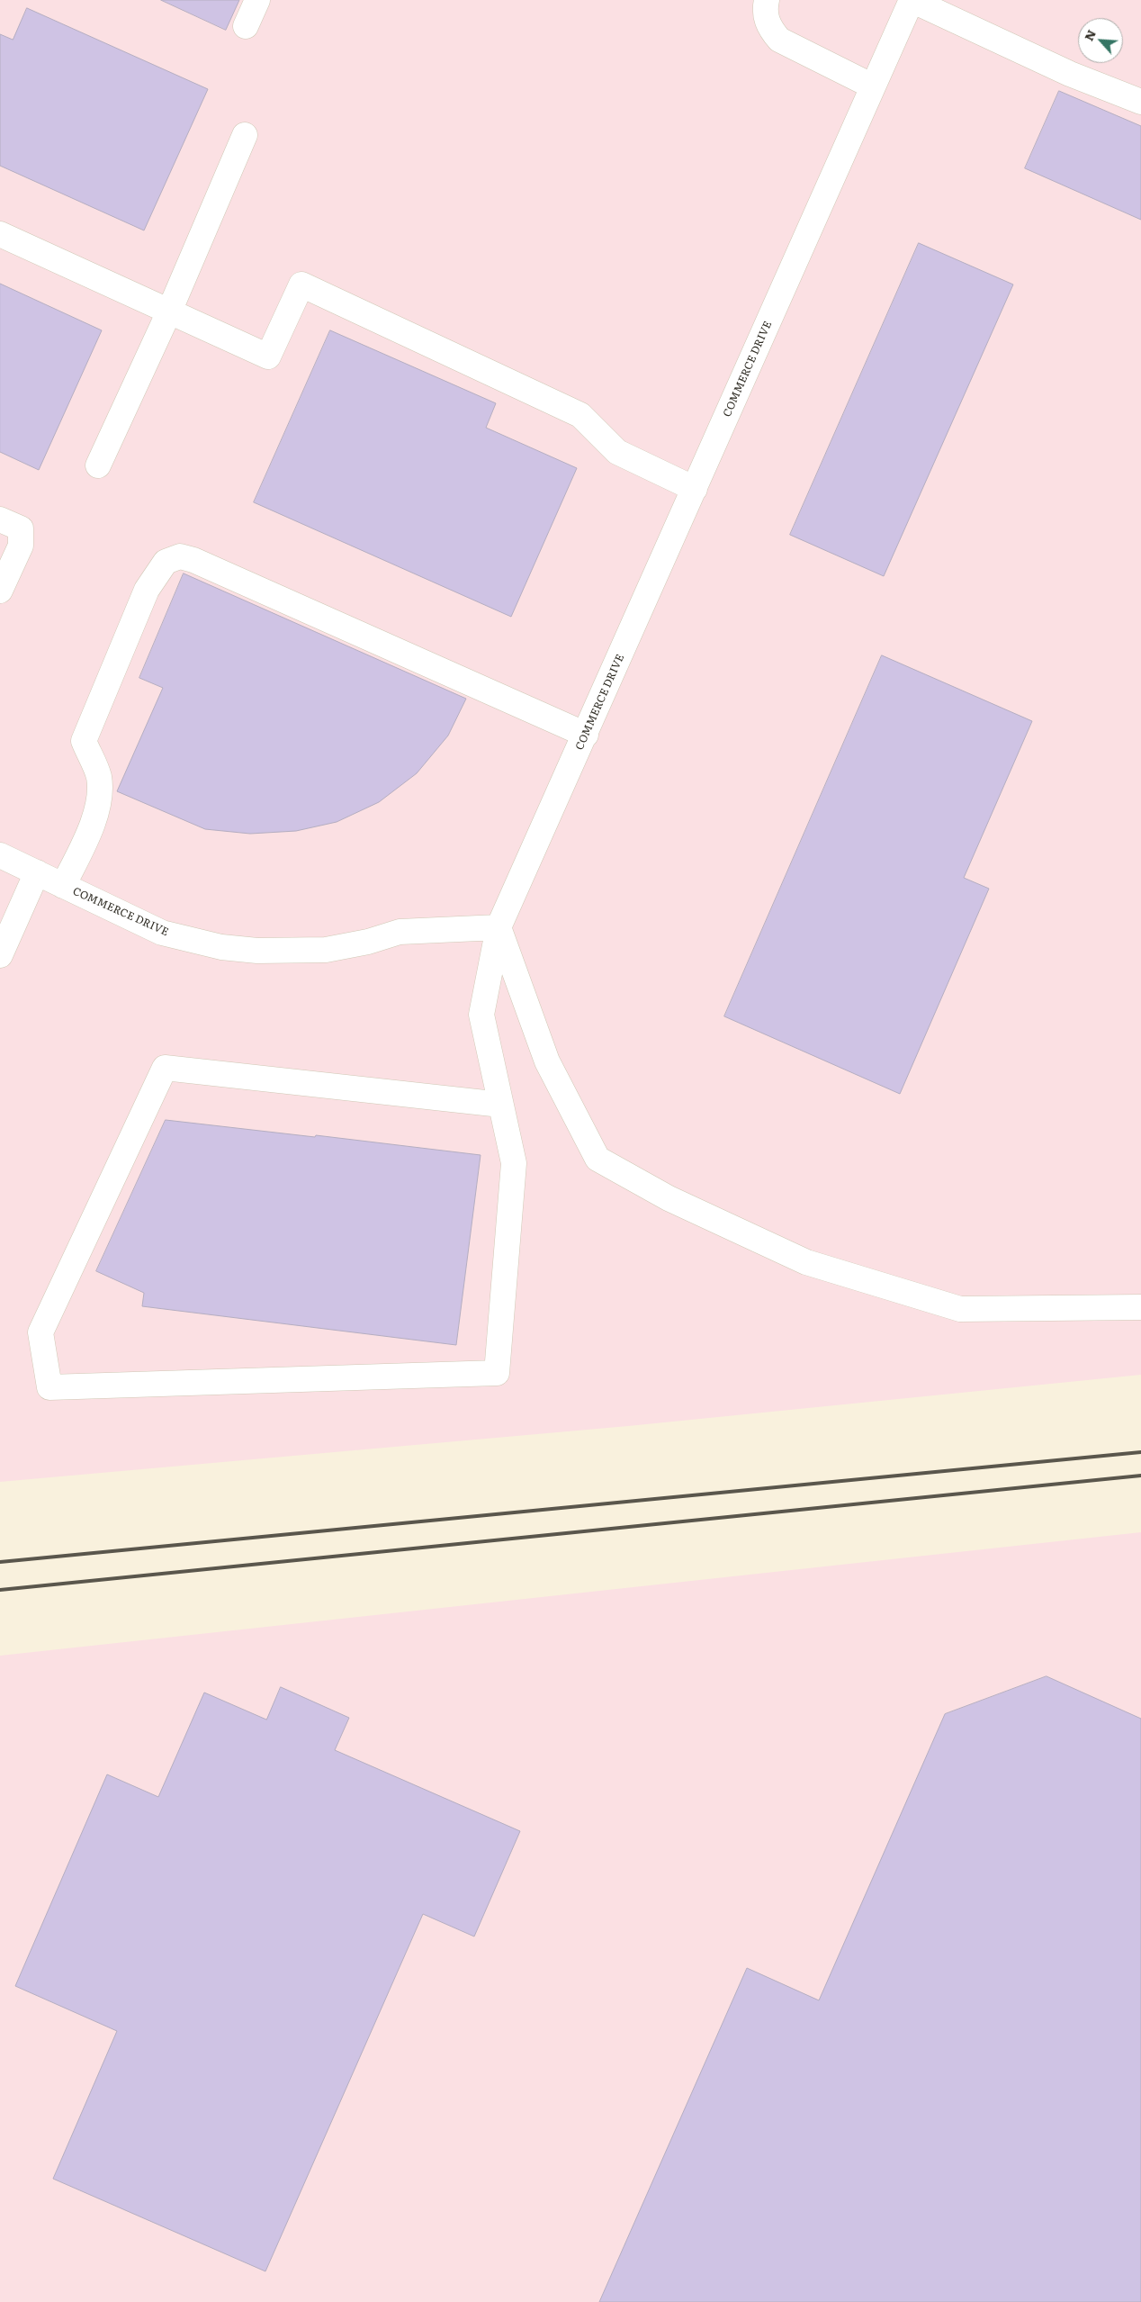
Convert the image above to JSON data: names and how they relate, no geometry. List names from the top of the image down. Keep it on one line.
{"streets":{"street":["COMMERCE DRIVE"]},"north":"top left"}
